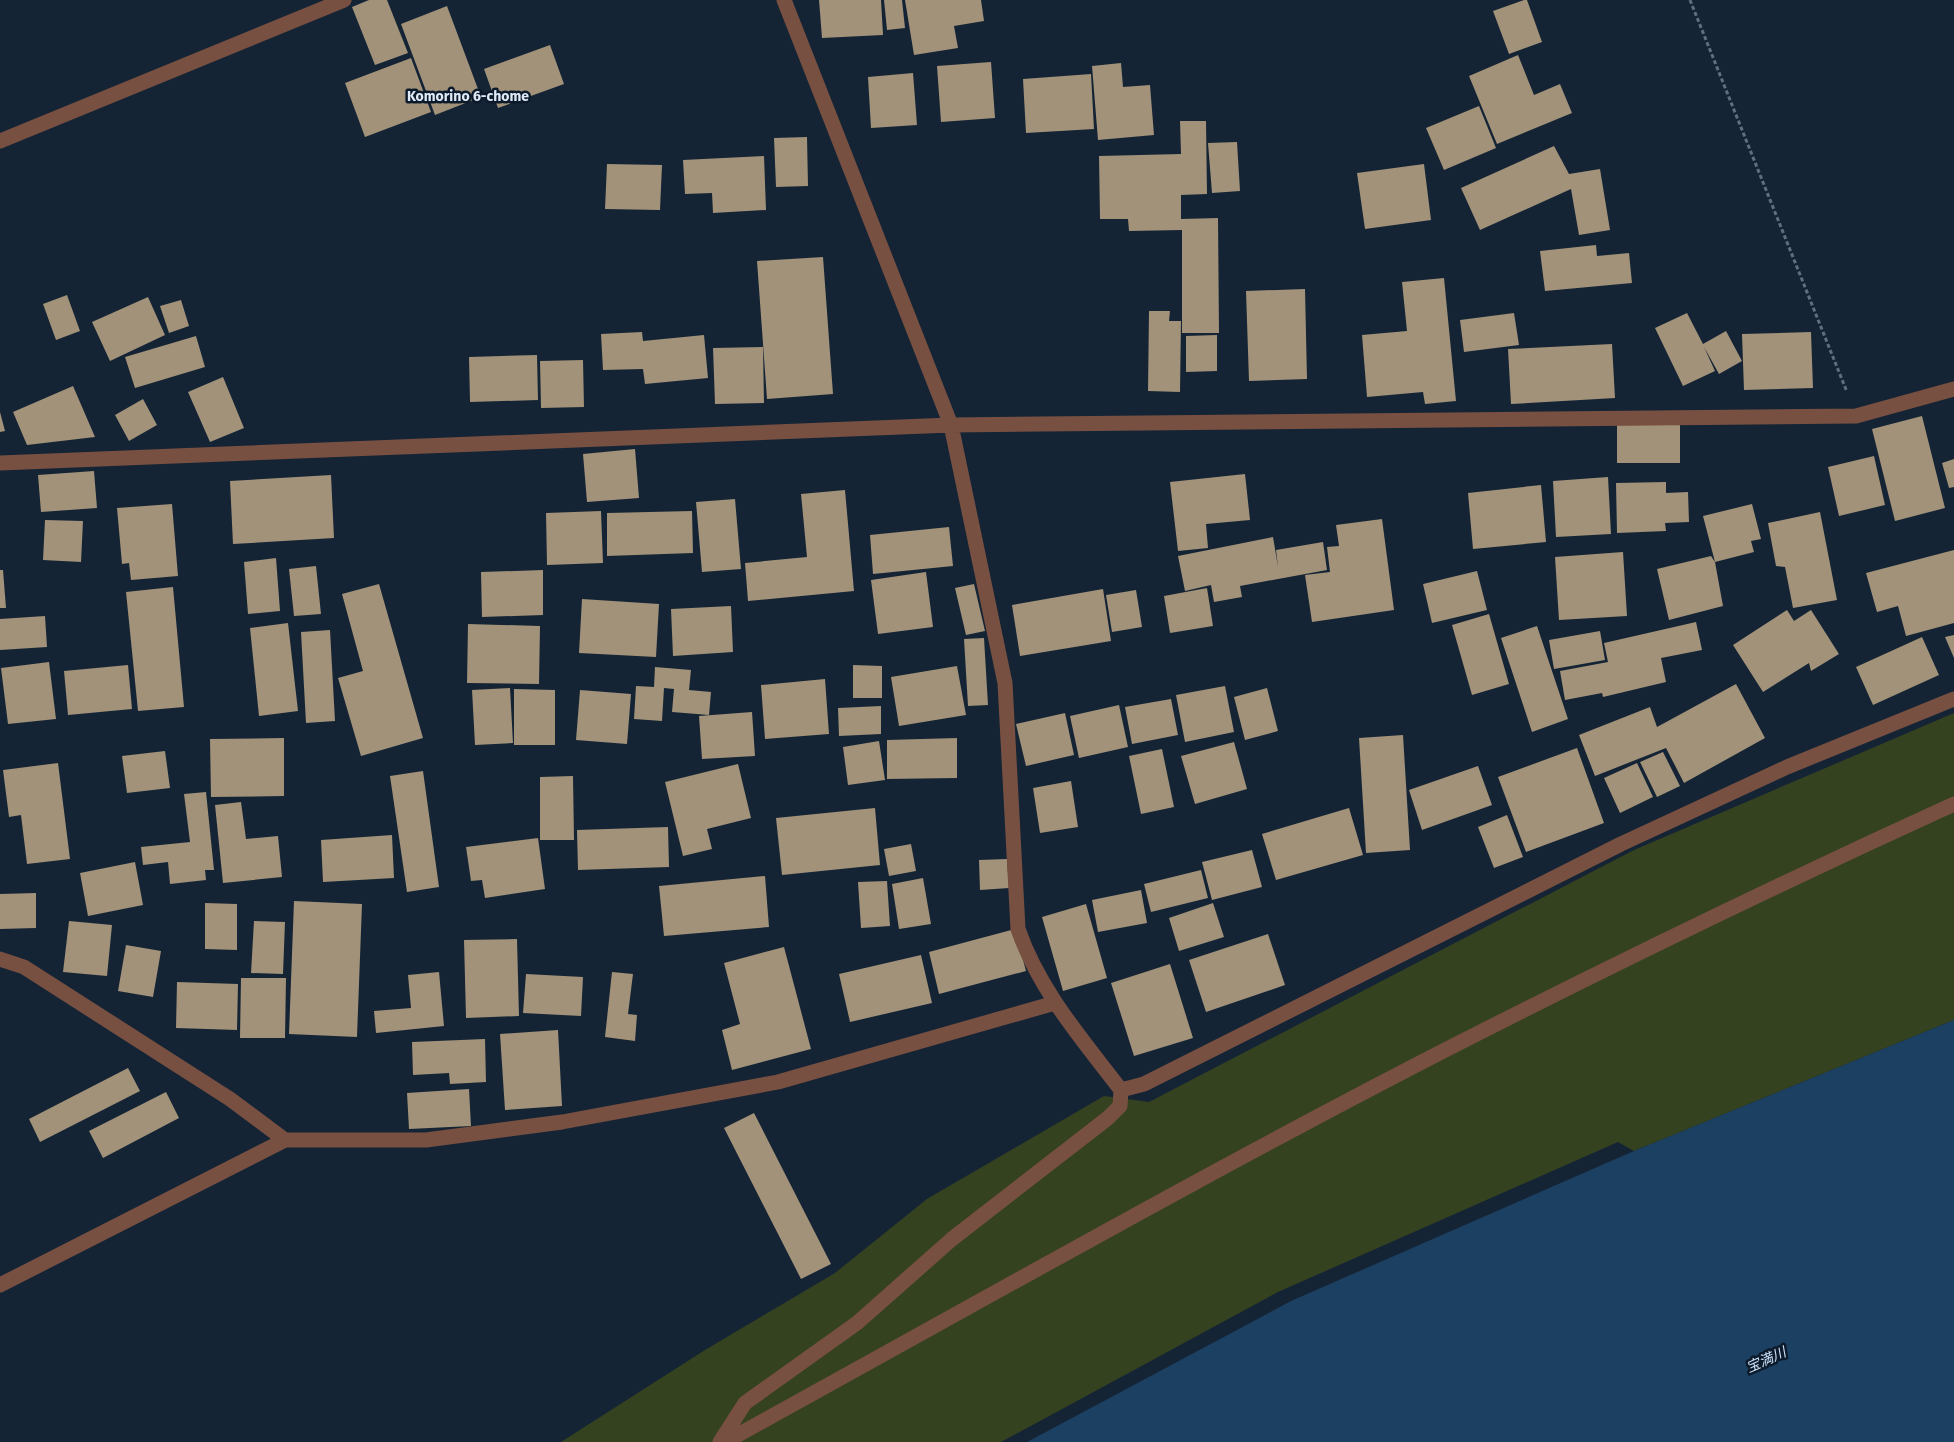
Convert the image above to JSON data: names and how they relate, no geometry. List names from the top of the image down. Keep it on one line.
{"districts":["Komorino 6-chome"],"water":["宝満川"]}
